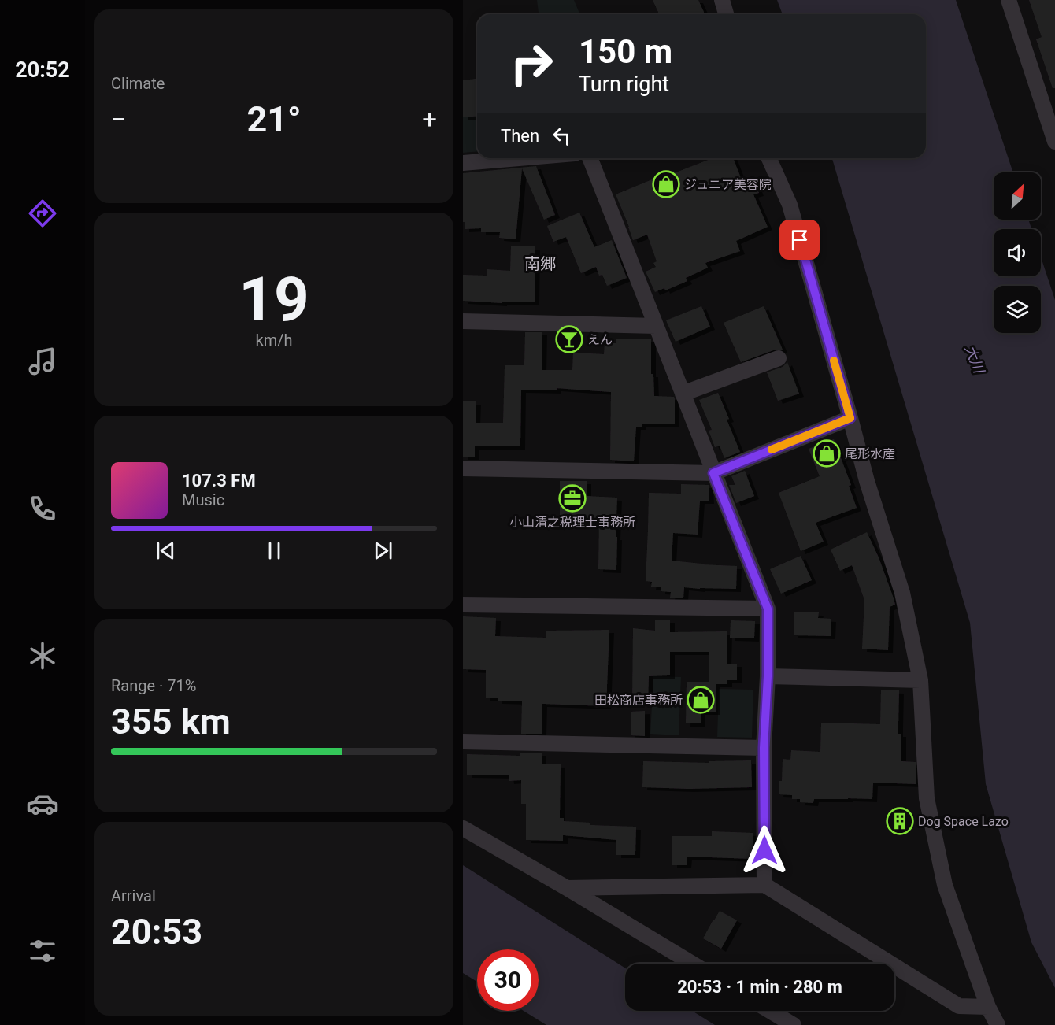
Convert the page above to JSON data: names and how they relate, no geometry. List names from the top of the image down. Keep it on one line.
{"districts":["南郷"],"water":["大川"],"places":{"shop":["ジュニア美容院","尾形水産","田松商店事務所"],"bar":["えん"],"office":["小山清之税理士事務所"],"building":["Dog Space Lazo"]},"north":"top right","page":{"tabs":"20:52","tile":["Climate",["19","km/h"],["Range · 71%","355 km"],["Arrival","20:53"]],"turn":["150 m","Turn right"],"heat":["−","21°","+"],"then":"Then","song":["107.3 FM","Music"],"limit":"30","trip":"20:53 · 1 min · 280 m"}}
